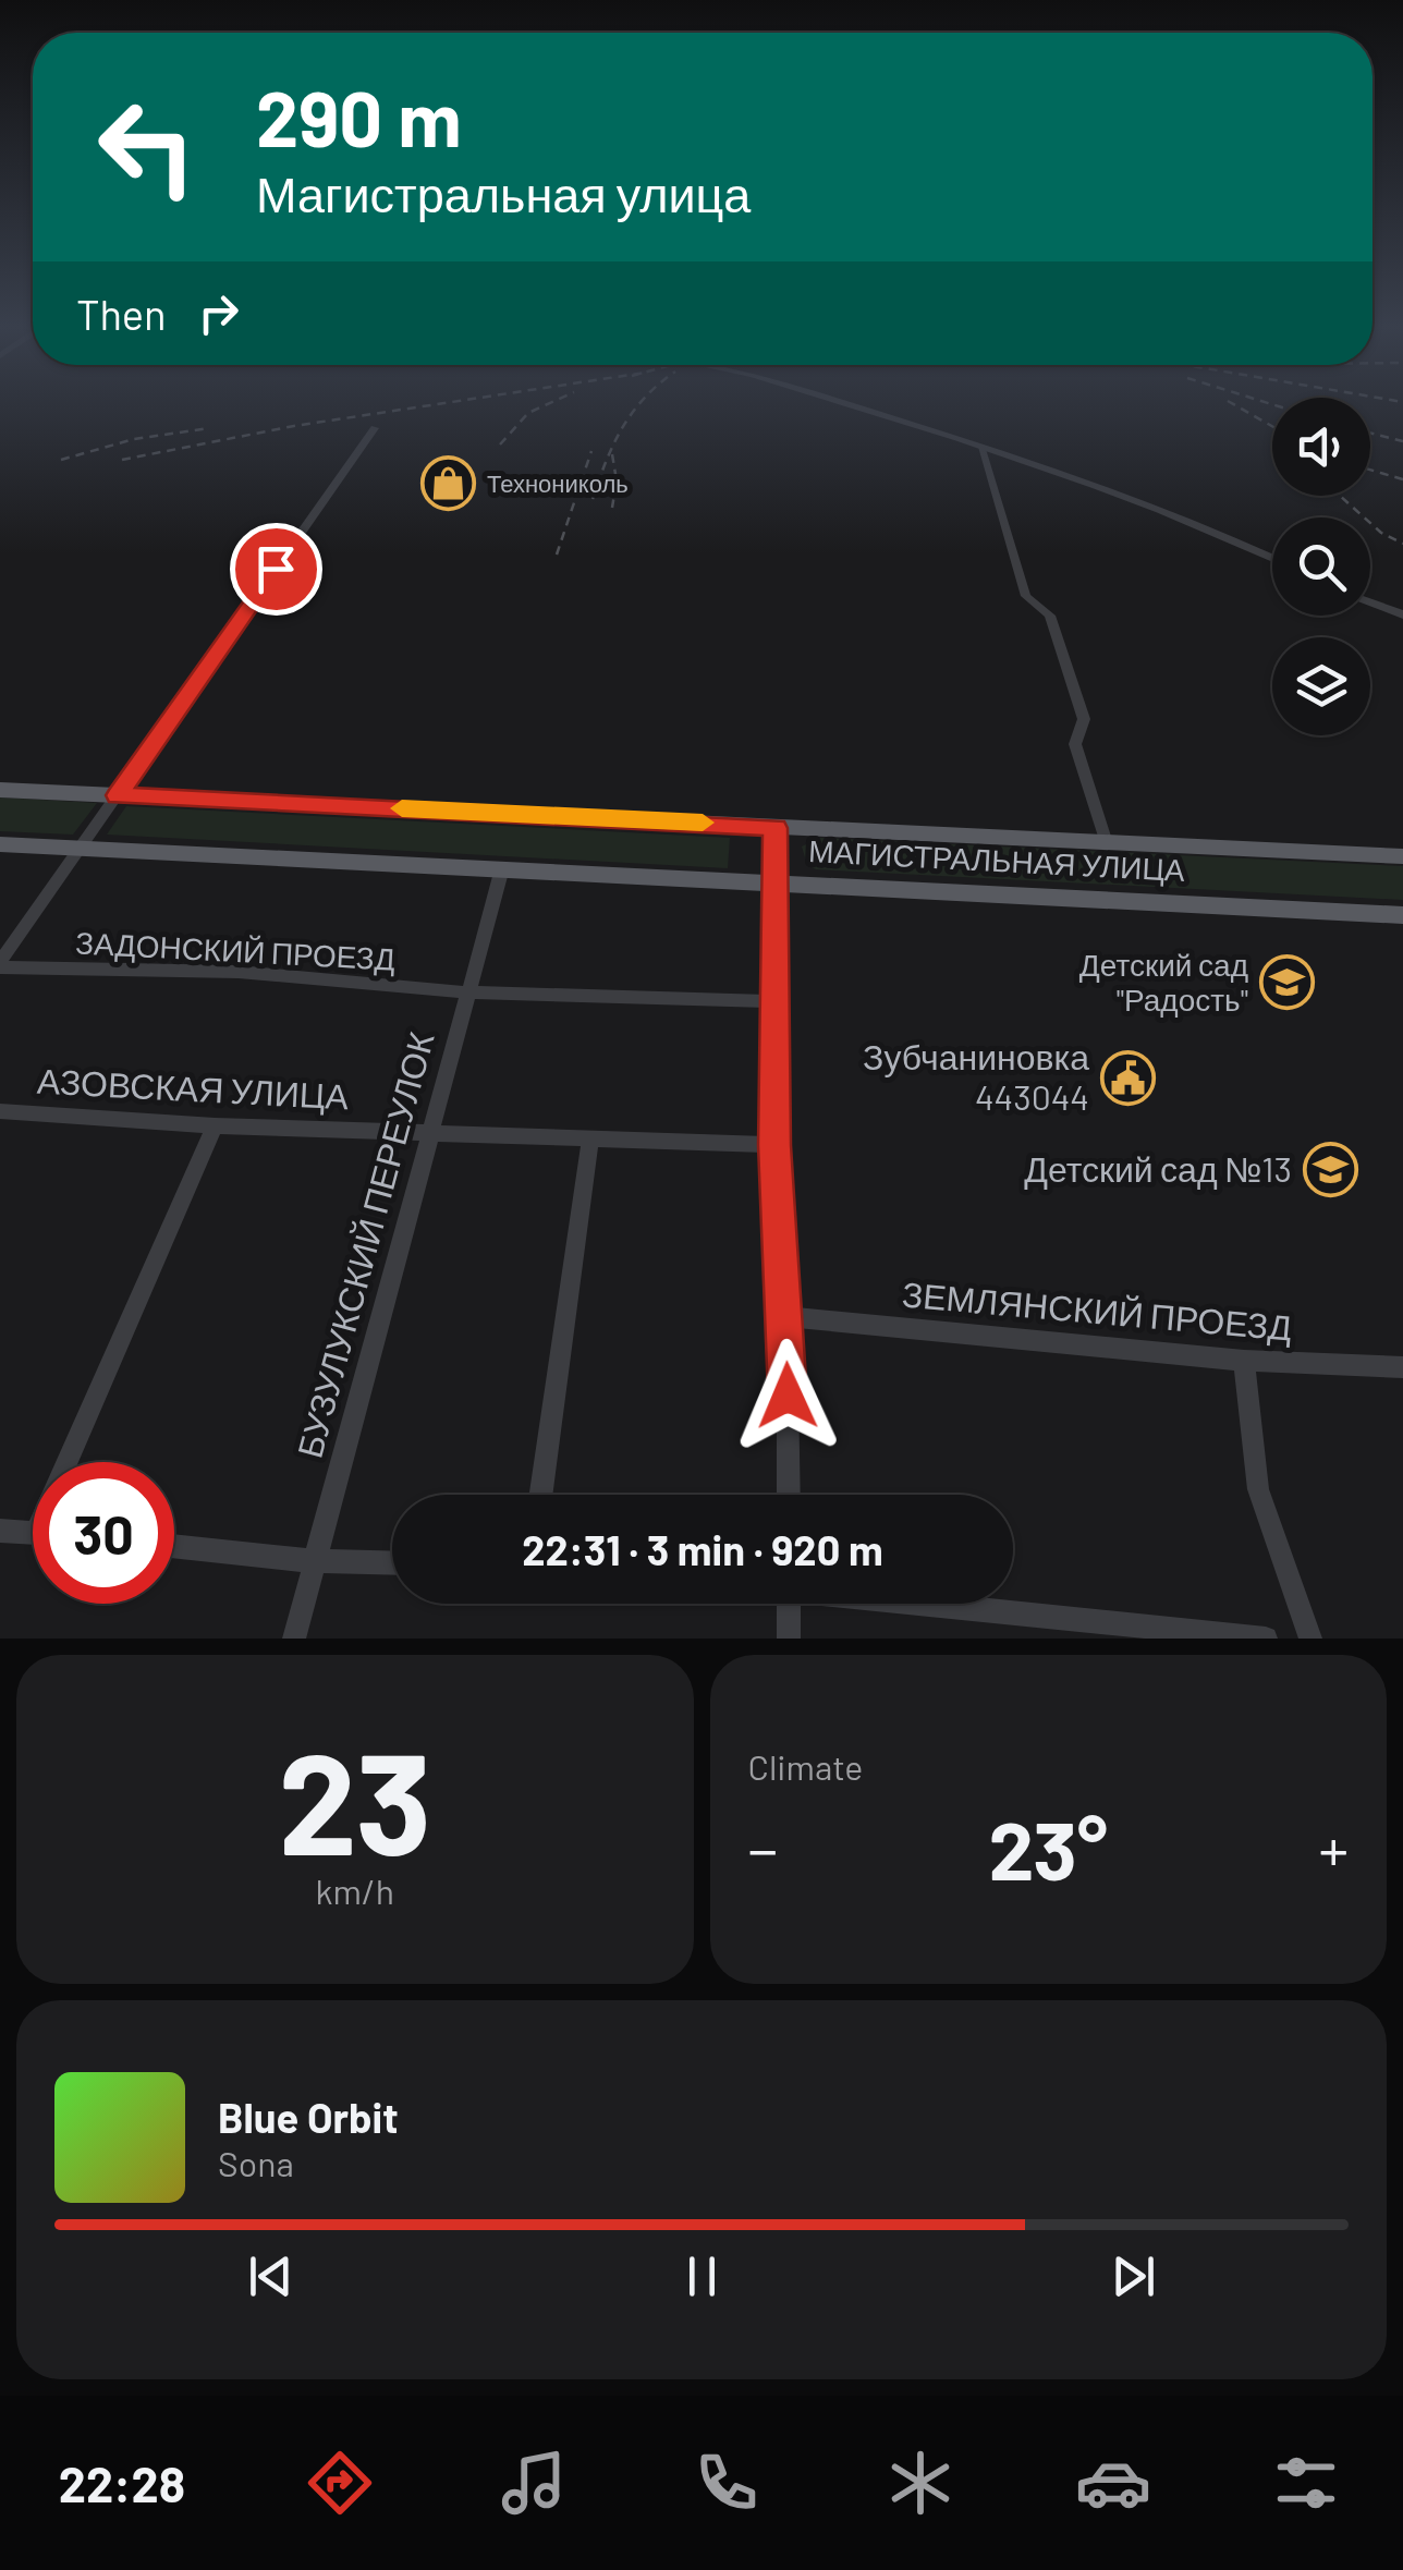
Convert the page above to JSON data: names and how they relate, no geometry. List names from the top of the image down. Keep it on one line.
{"streets":{"main road":["МАГИСТРАЛЬНАЯ УЛИЦА"],"street":["ЗАДОНСКИЙ ПРОЕЗД","АЗОВСКАЯ УЛИЦА","БУЗУЛУКСКИЙ ПЕРЕУЛОК","ЗЕМЛЯНСКИЙ ПРОЕЗД"]},"crossings":[["МАГИСТРАЛЬНАЯ УЛИЦА","БУЗУЛУКСКИЙ ПЕРЕУЛОК"],["ЗАДОНСКИЙ ПРОЕЗД","БУЗУЛУКСКИЙ ПЕРЕУЛОК"],["АЗОВСКАЯ УЛИЦА","БУЗУЛУКСКИЙ ПЕРЕУЛОК"]],"places":{"shop":["Технониколь"],"school or university":["Детский сад \"Радость\"","Детский сад №13"],"public building":["Зубчаниновка 443044"]},"page":{"turn":["290 m","Магистральная улица"],"then":"Then","limit":"30","trip":"22:31 · 3 min · 920 m","tile":[["23","km/h"],"Climate"],"heat":["−","23°","+"],"song":["Blue Orbit","Sona"],"tabs":"22:28"}}
